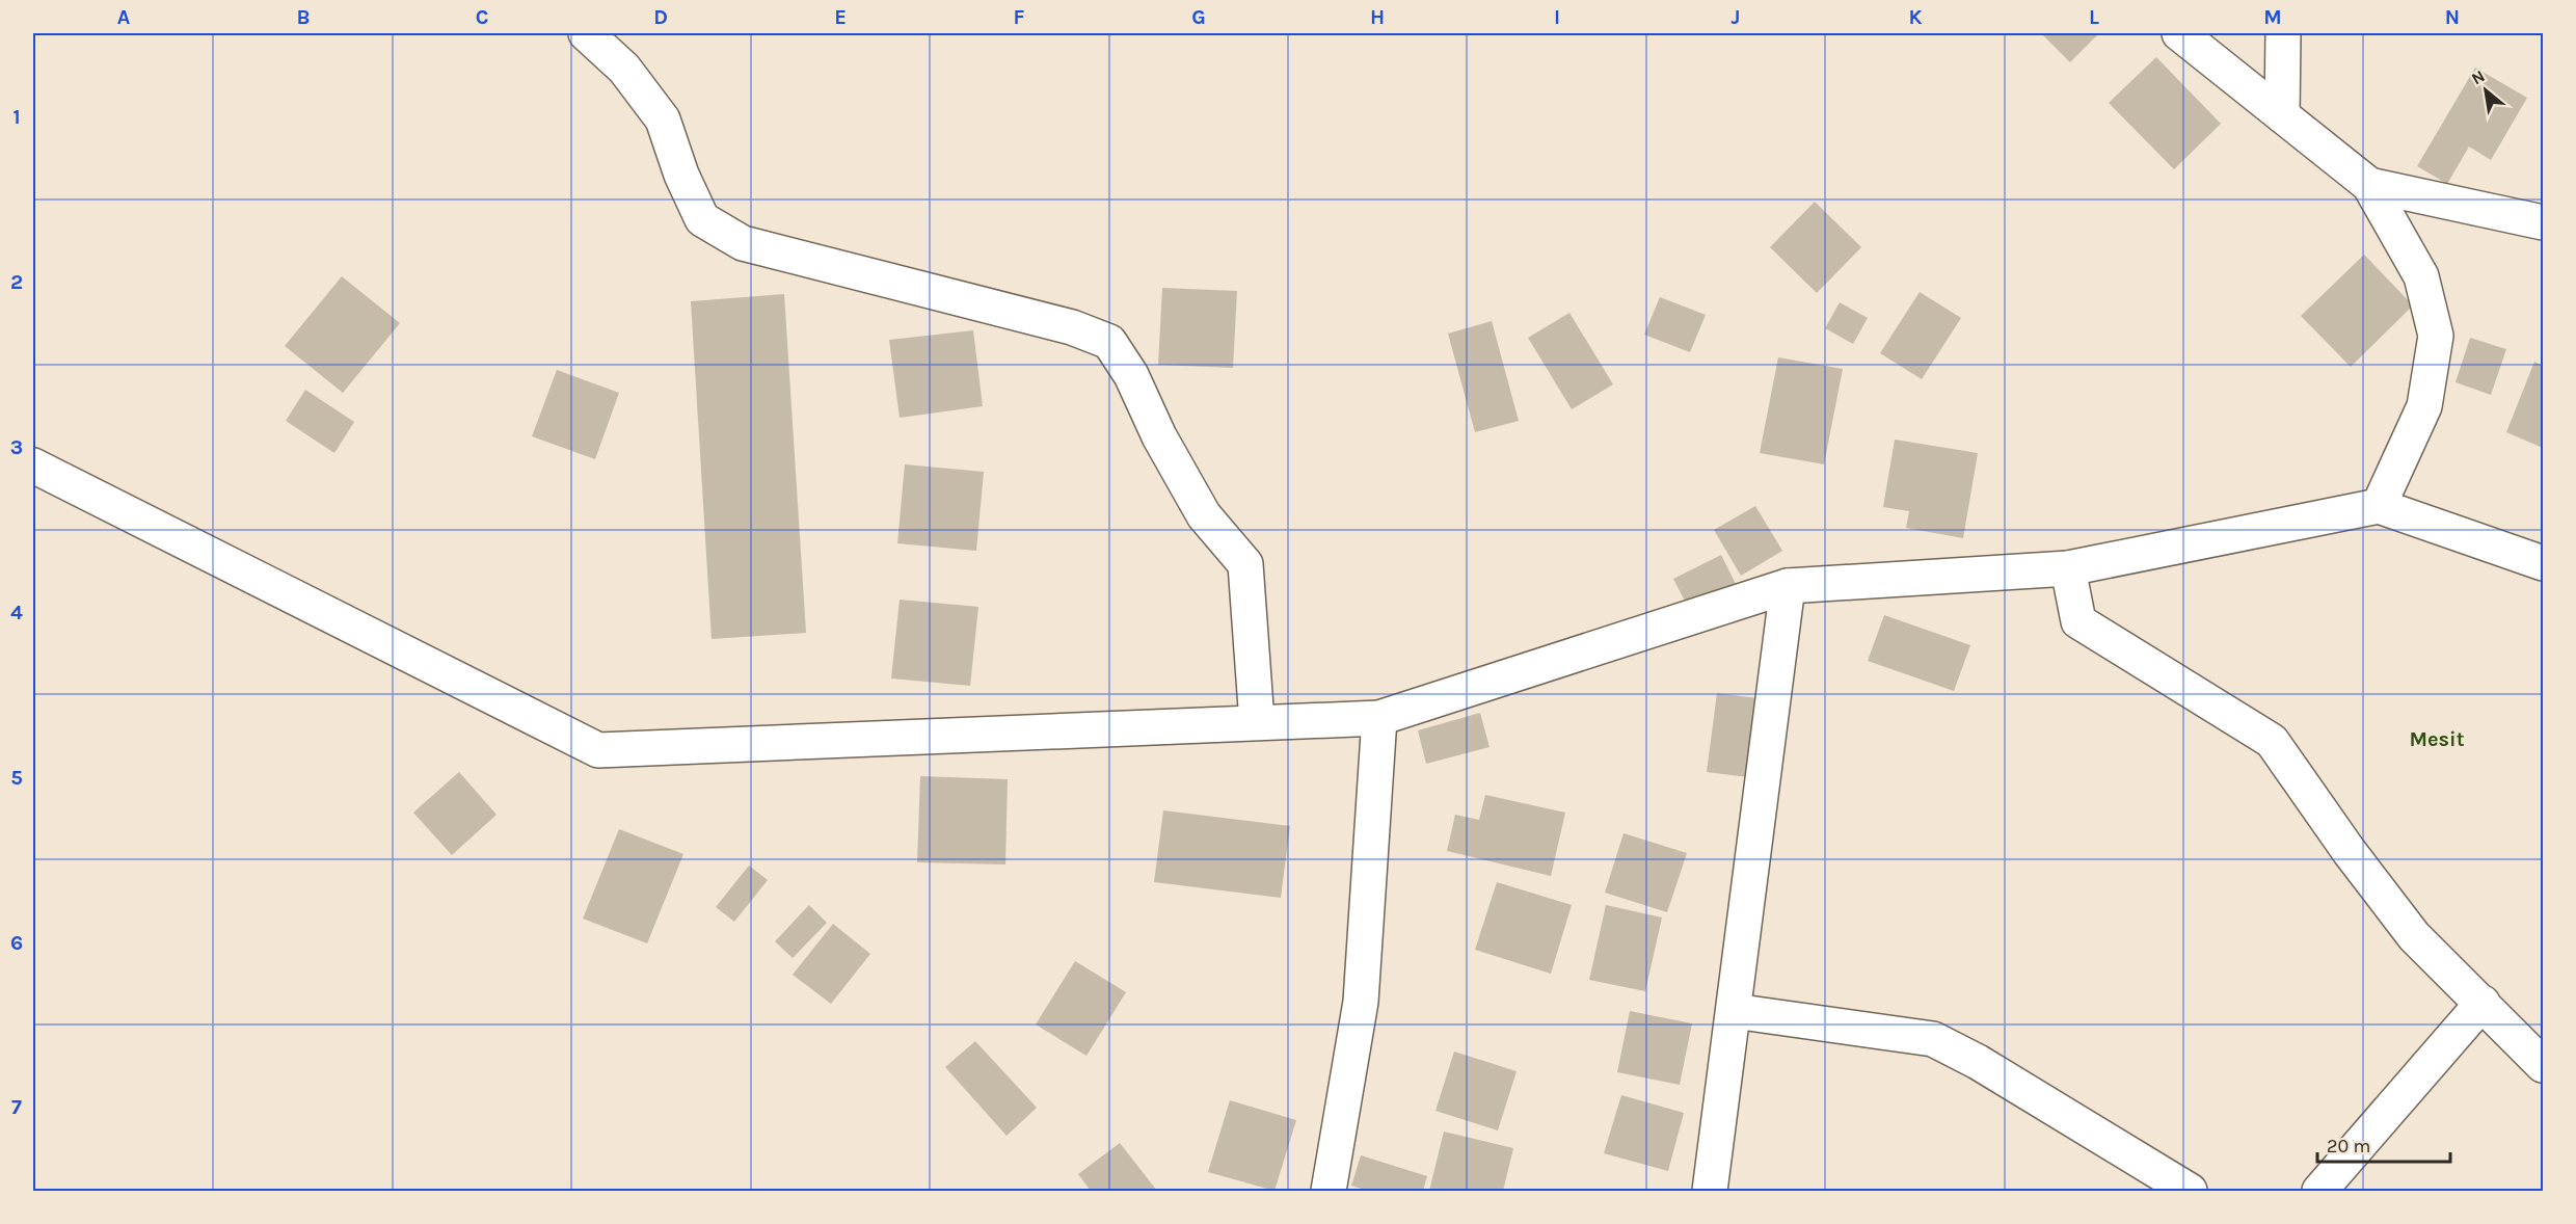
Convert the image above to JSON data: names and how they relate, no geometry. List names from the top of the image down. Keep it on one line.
{"districts":["Mesit"],"scale_bar":"20 m","north":"top left","grid":{"columns":["A","B","C","D","E","F","G","H","I","J","K","L","M","N"],"rows":["1","2","3","4","5","6","7"]}}
